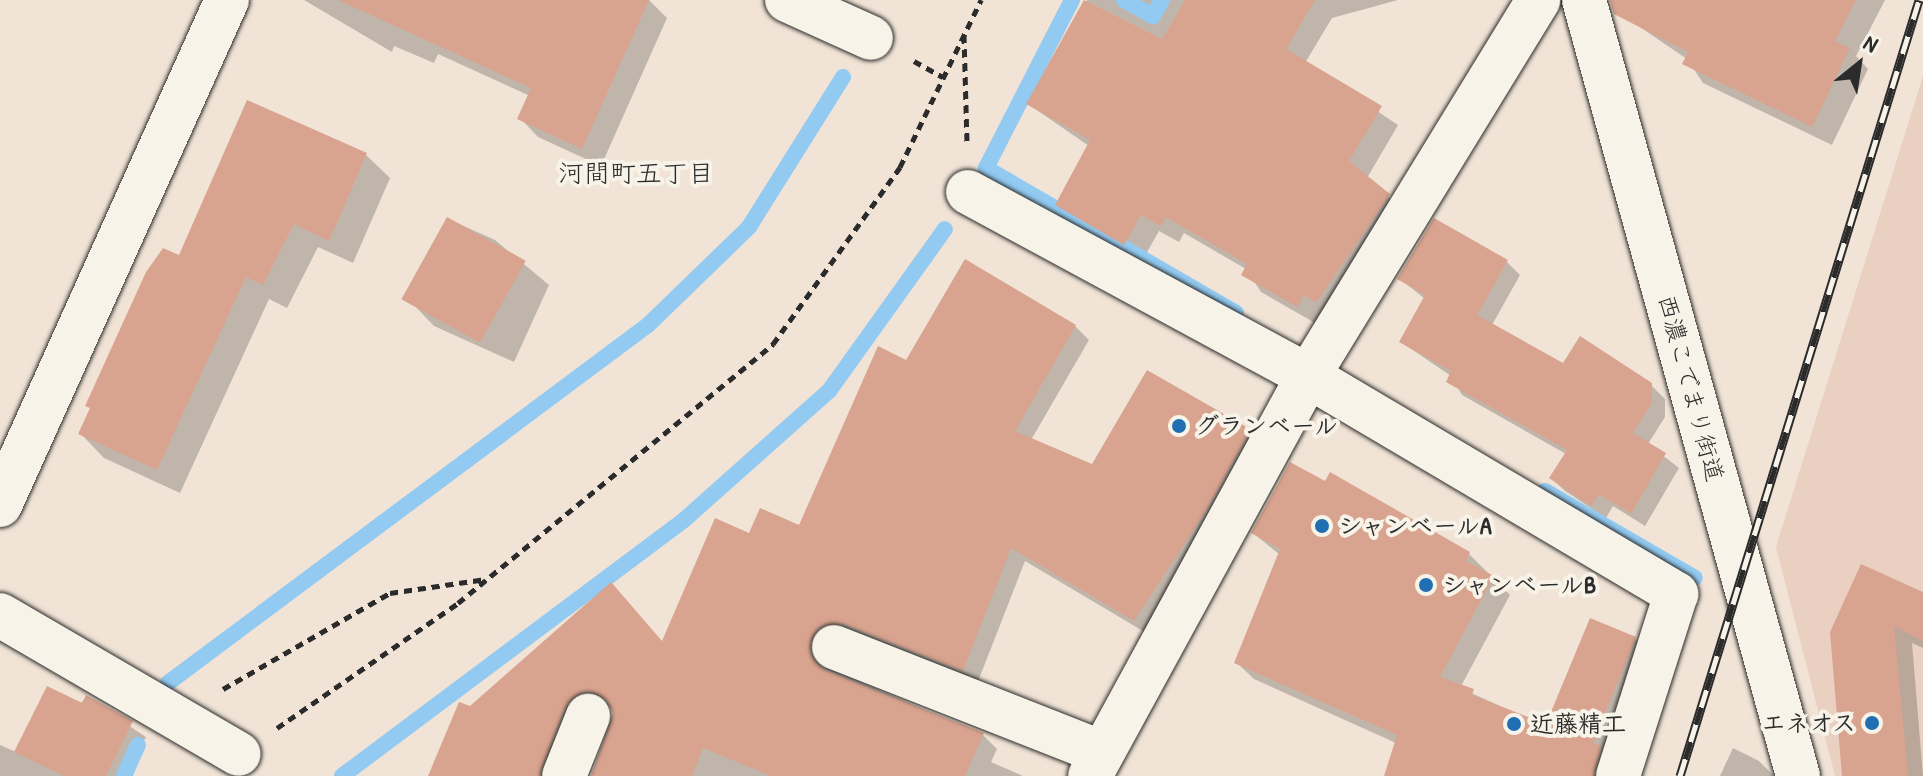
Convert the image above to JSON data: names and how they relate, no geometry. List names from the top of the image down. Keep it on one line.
{"streets":{"street":["西濃こでまり街道"]},"districts":["河間町五丁目"],"places":["グランベール","シャンベールA","シャンベールB","エネオス","近藤精工"],"north":"top right"}
